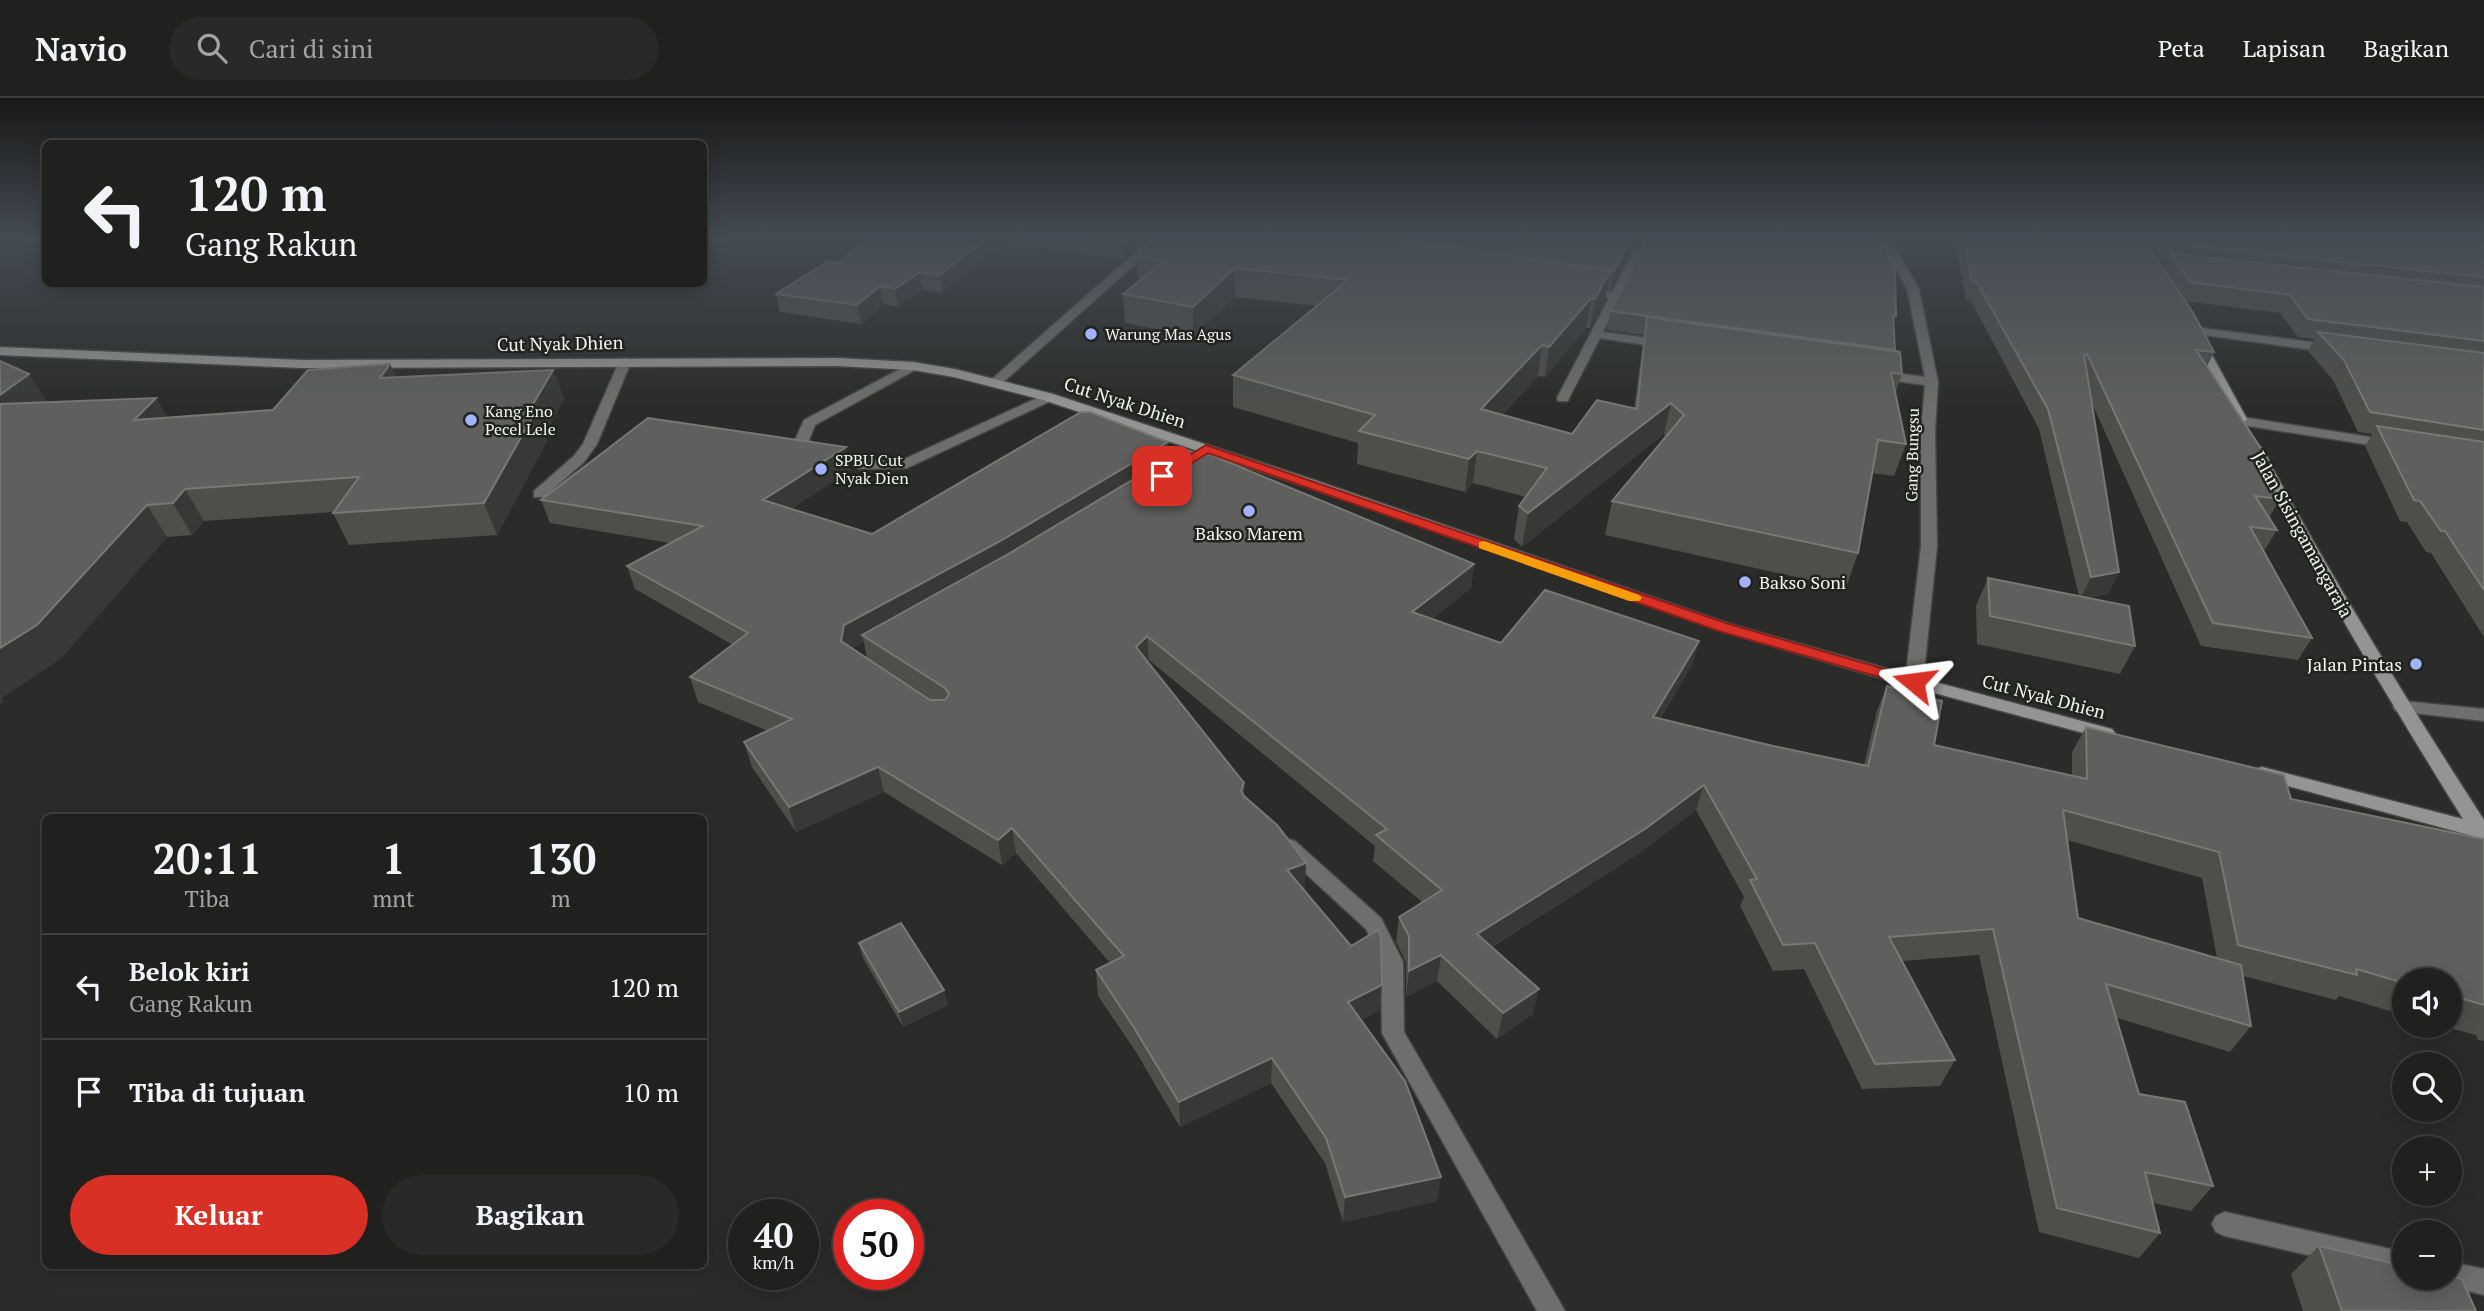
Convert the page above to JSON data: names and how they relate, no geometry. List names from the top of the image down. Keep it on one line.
{"streets":{"main road":["Cut Nyak Dhien","Jalan Sisingamangaraja"],"street":["Gang Bungsu"]},"crossings":[["Cut Nyak Dhien","Gang Bungsu"]],"places":["Warung Mas Agus","Kang Eno Pecel Lele","SPBU Cut Nyak Dien","Bakso Marem","Bakso Soni","Jalan Pintas"],"page":{"header":"Navio","search":"Cari di sini","nav":["Peta","Lapisan","Bagikan"],"turn":["120 m","Gang Rakun"],"eta":["20:11","Tiba","1","mnt","130","m"],"list":[{"name":"Belok kiri","note":"Gang Rakun","value":"120 m"},{"name":"Tiba di tujuan","value":"10 m"}],"map_buttons":["+","−"],"buttons":["Keluar","Bagikan"],"speed":"40 km/h","limit":"50"}}
